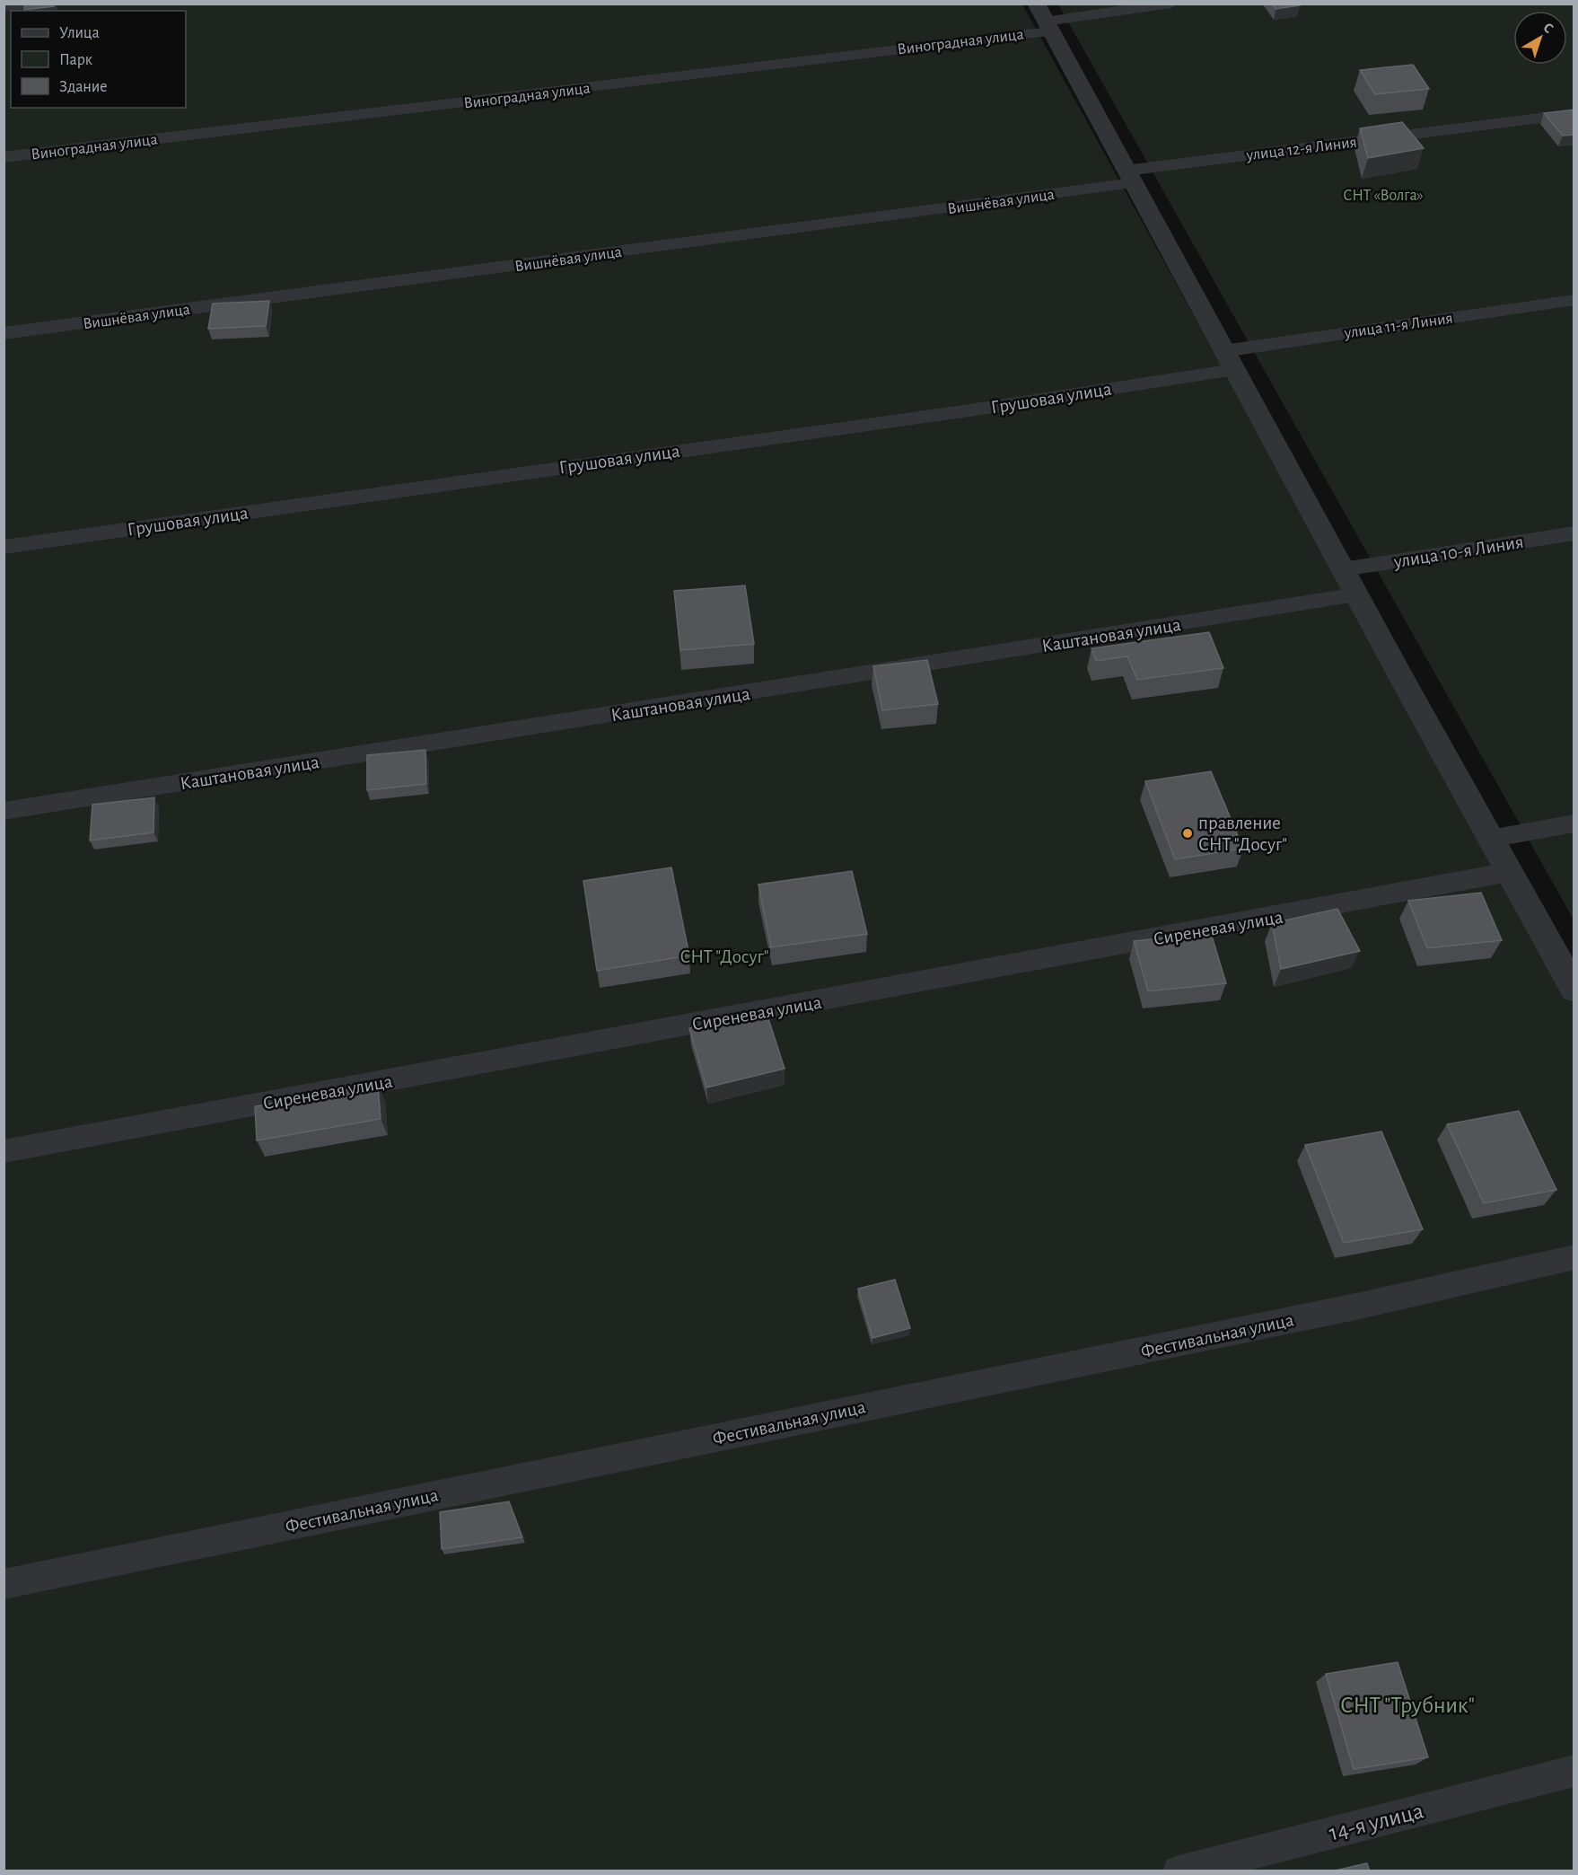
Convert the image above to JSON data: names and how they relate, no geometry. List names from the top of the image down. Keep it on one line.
{"streets":{"lane":["Виноградная улица","улица 12-я Линия","Вишнёвая улица","улица 11-я Линия","Грушовая улица","улица 10-я Линия","Каштановая улица","Сиреневая улица","Фестивальная улица","14-я улица"]},"crossings":[["улица 12-я Линия","Вишнёвая улица"],["улица 11-я Линия","Грушовая улица"]],"parks":["СНТ «Волга»","СНТ \"Досуг\"","СНТ \"Трубник\""],"places":["правление СНТ \"Досуг\""],"legend":["Улица","Парк","Здание"],"north":"top right"}
